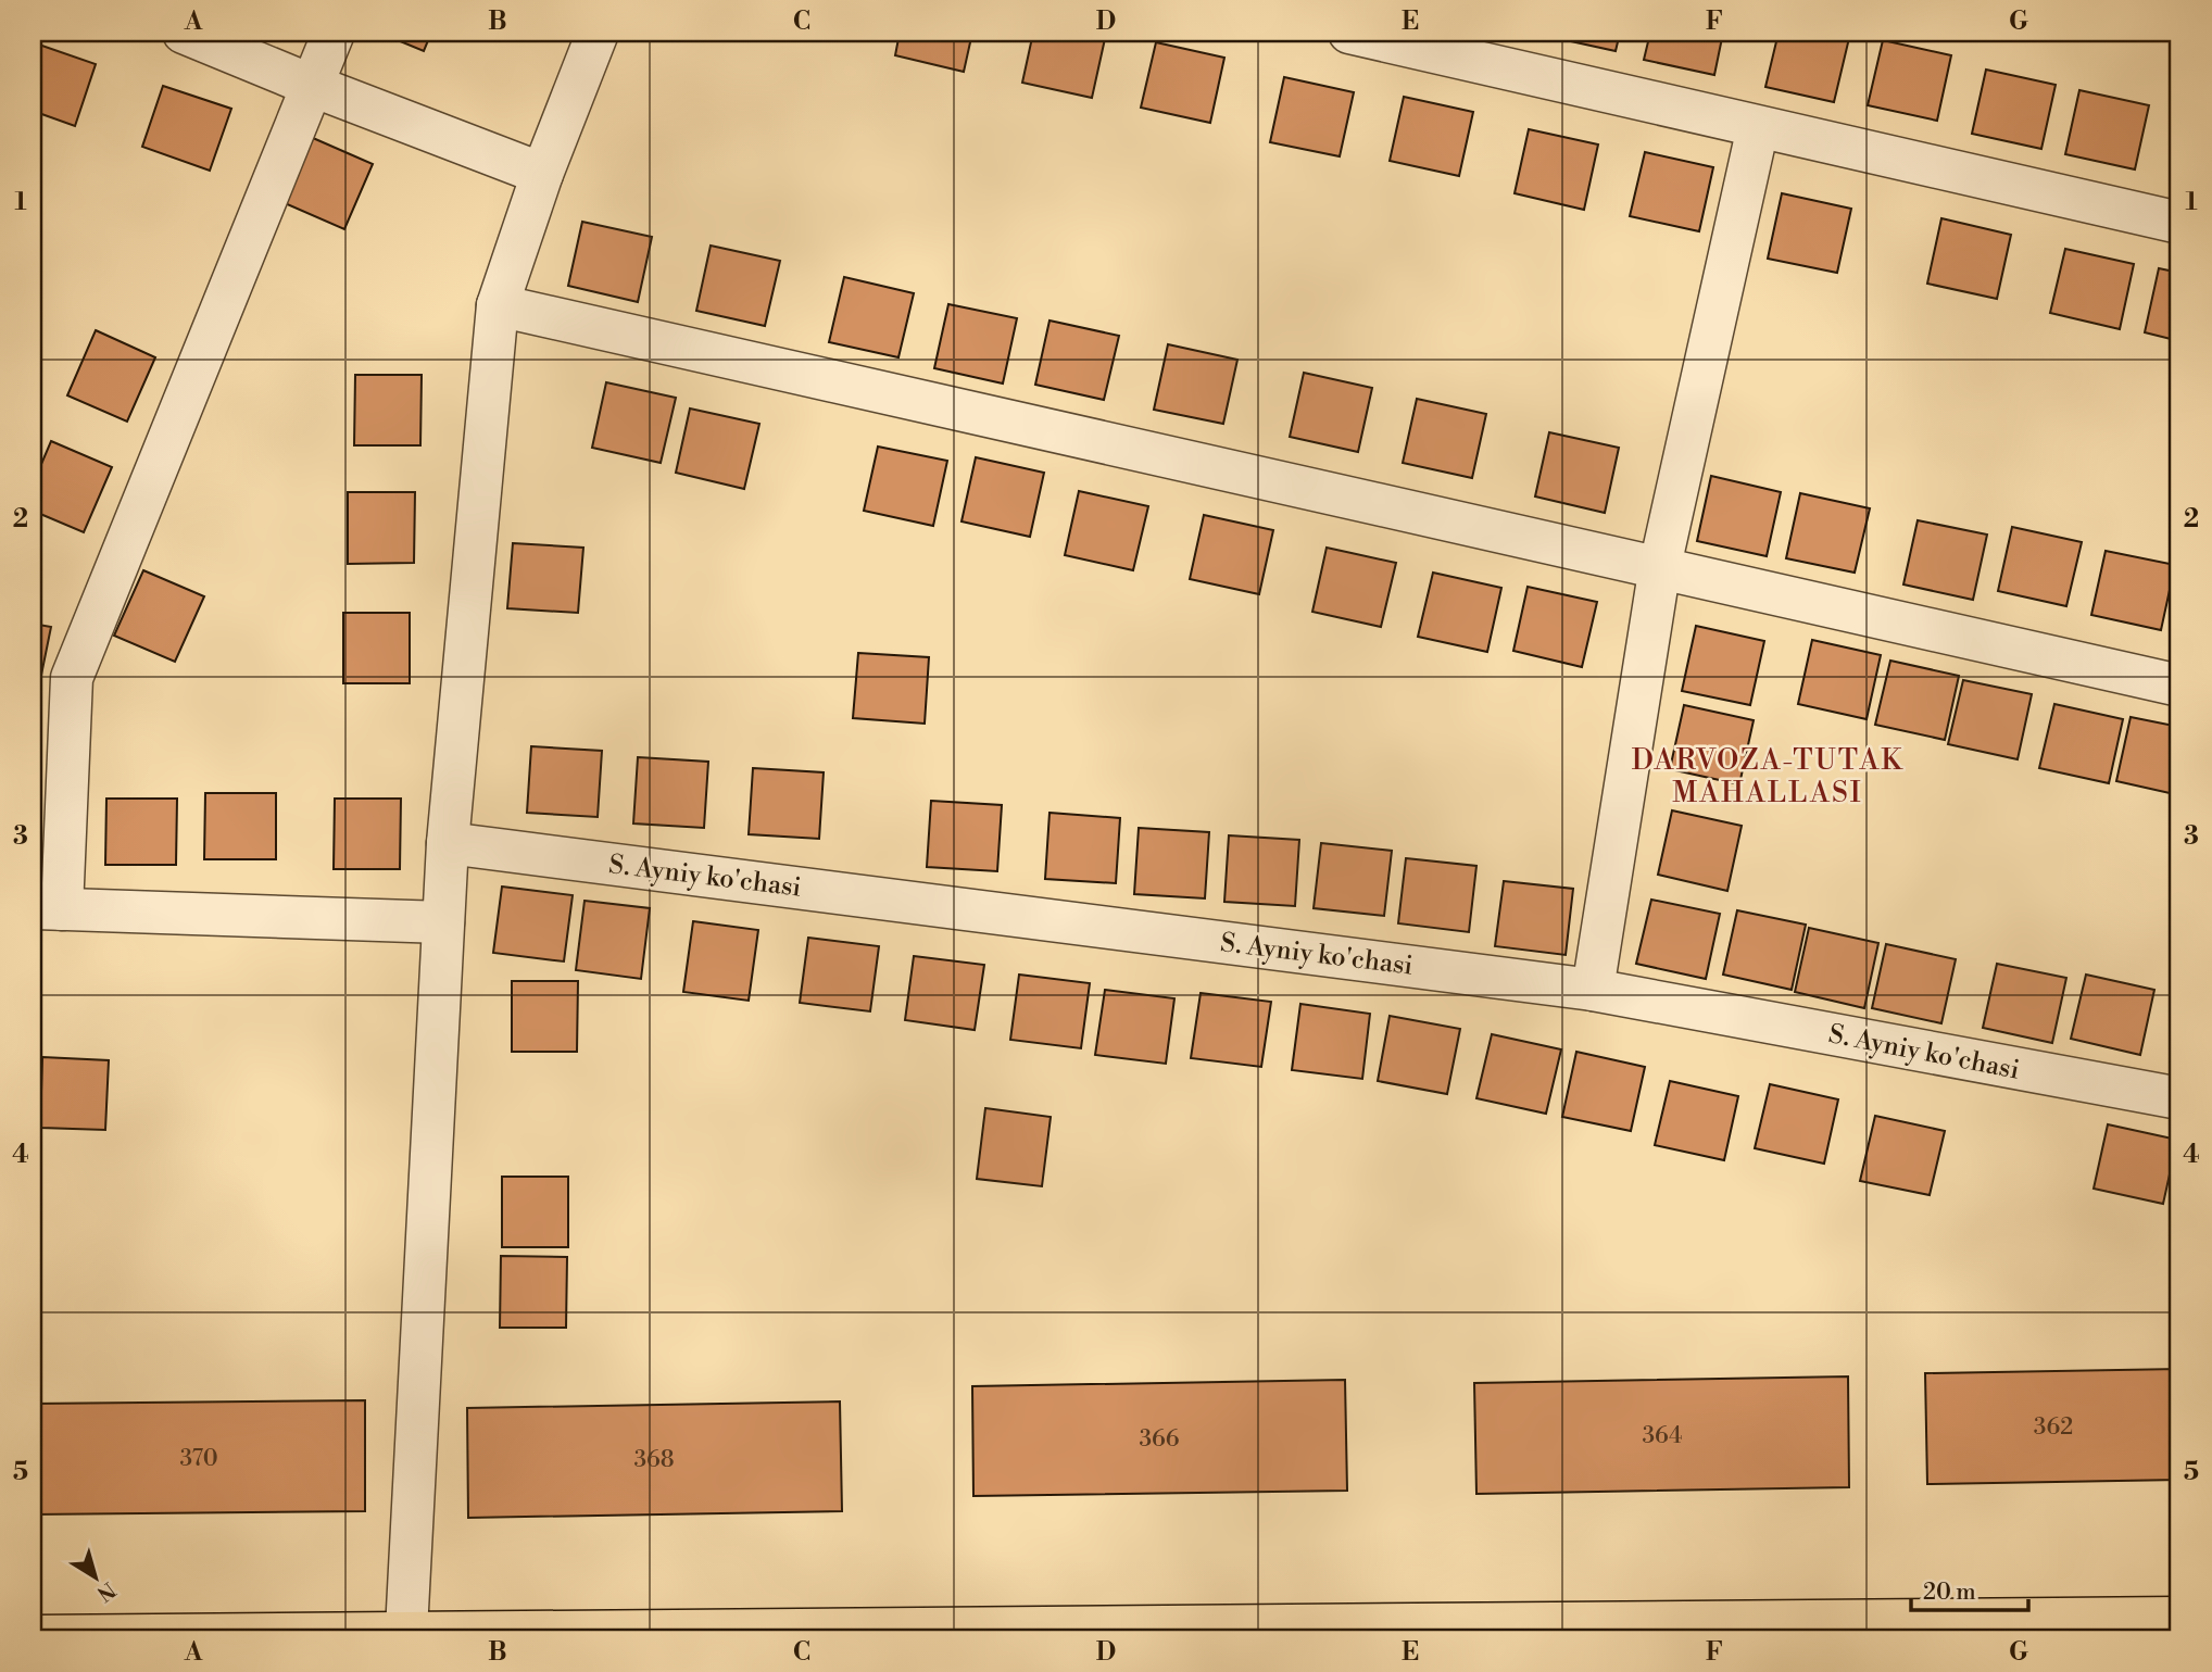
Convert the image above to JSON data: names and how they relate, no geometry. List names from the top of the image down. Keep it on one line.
{"streets":{"street":["S. Ayniy ko'chasi"]},"districts":["DARVOZA-TUTAK MAHALLASI"],"house_numbers":["362","364","366","370","368"],"scale_bar":"20 m","north":"bottom right","grid":{"columns":["A","B","C","D","E","F","G"],"rows":["1","2","3","4","5"]}}
